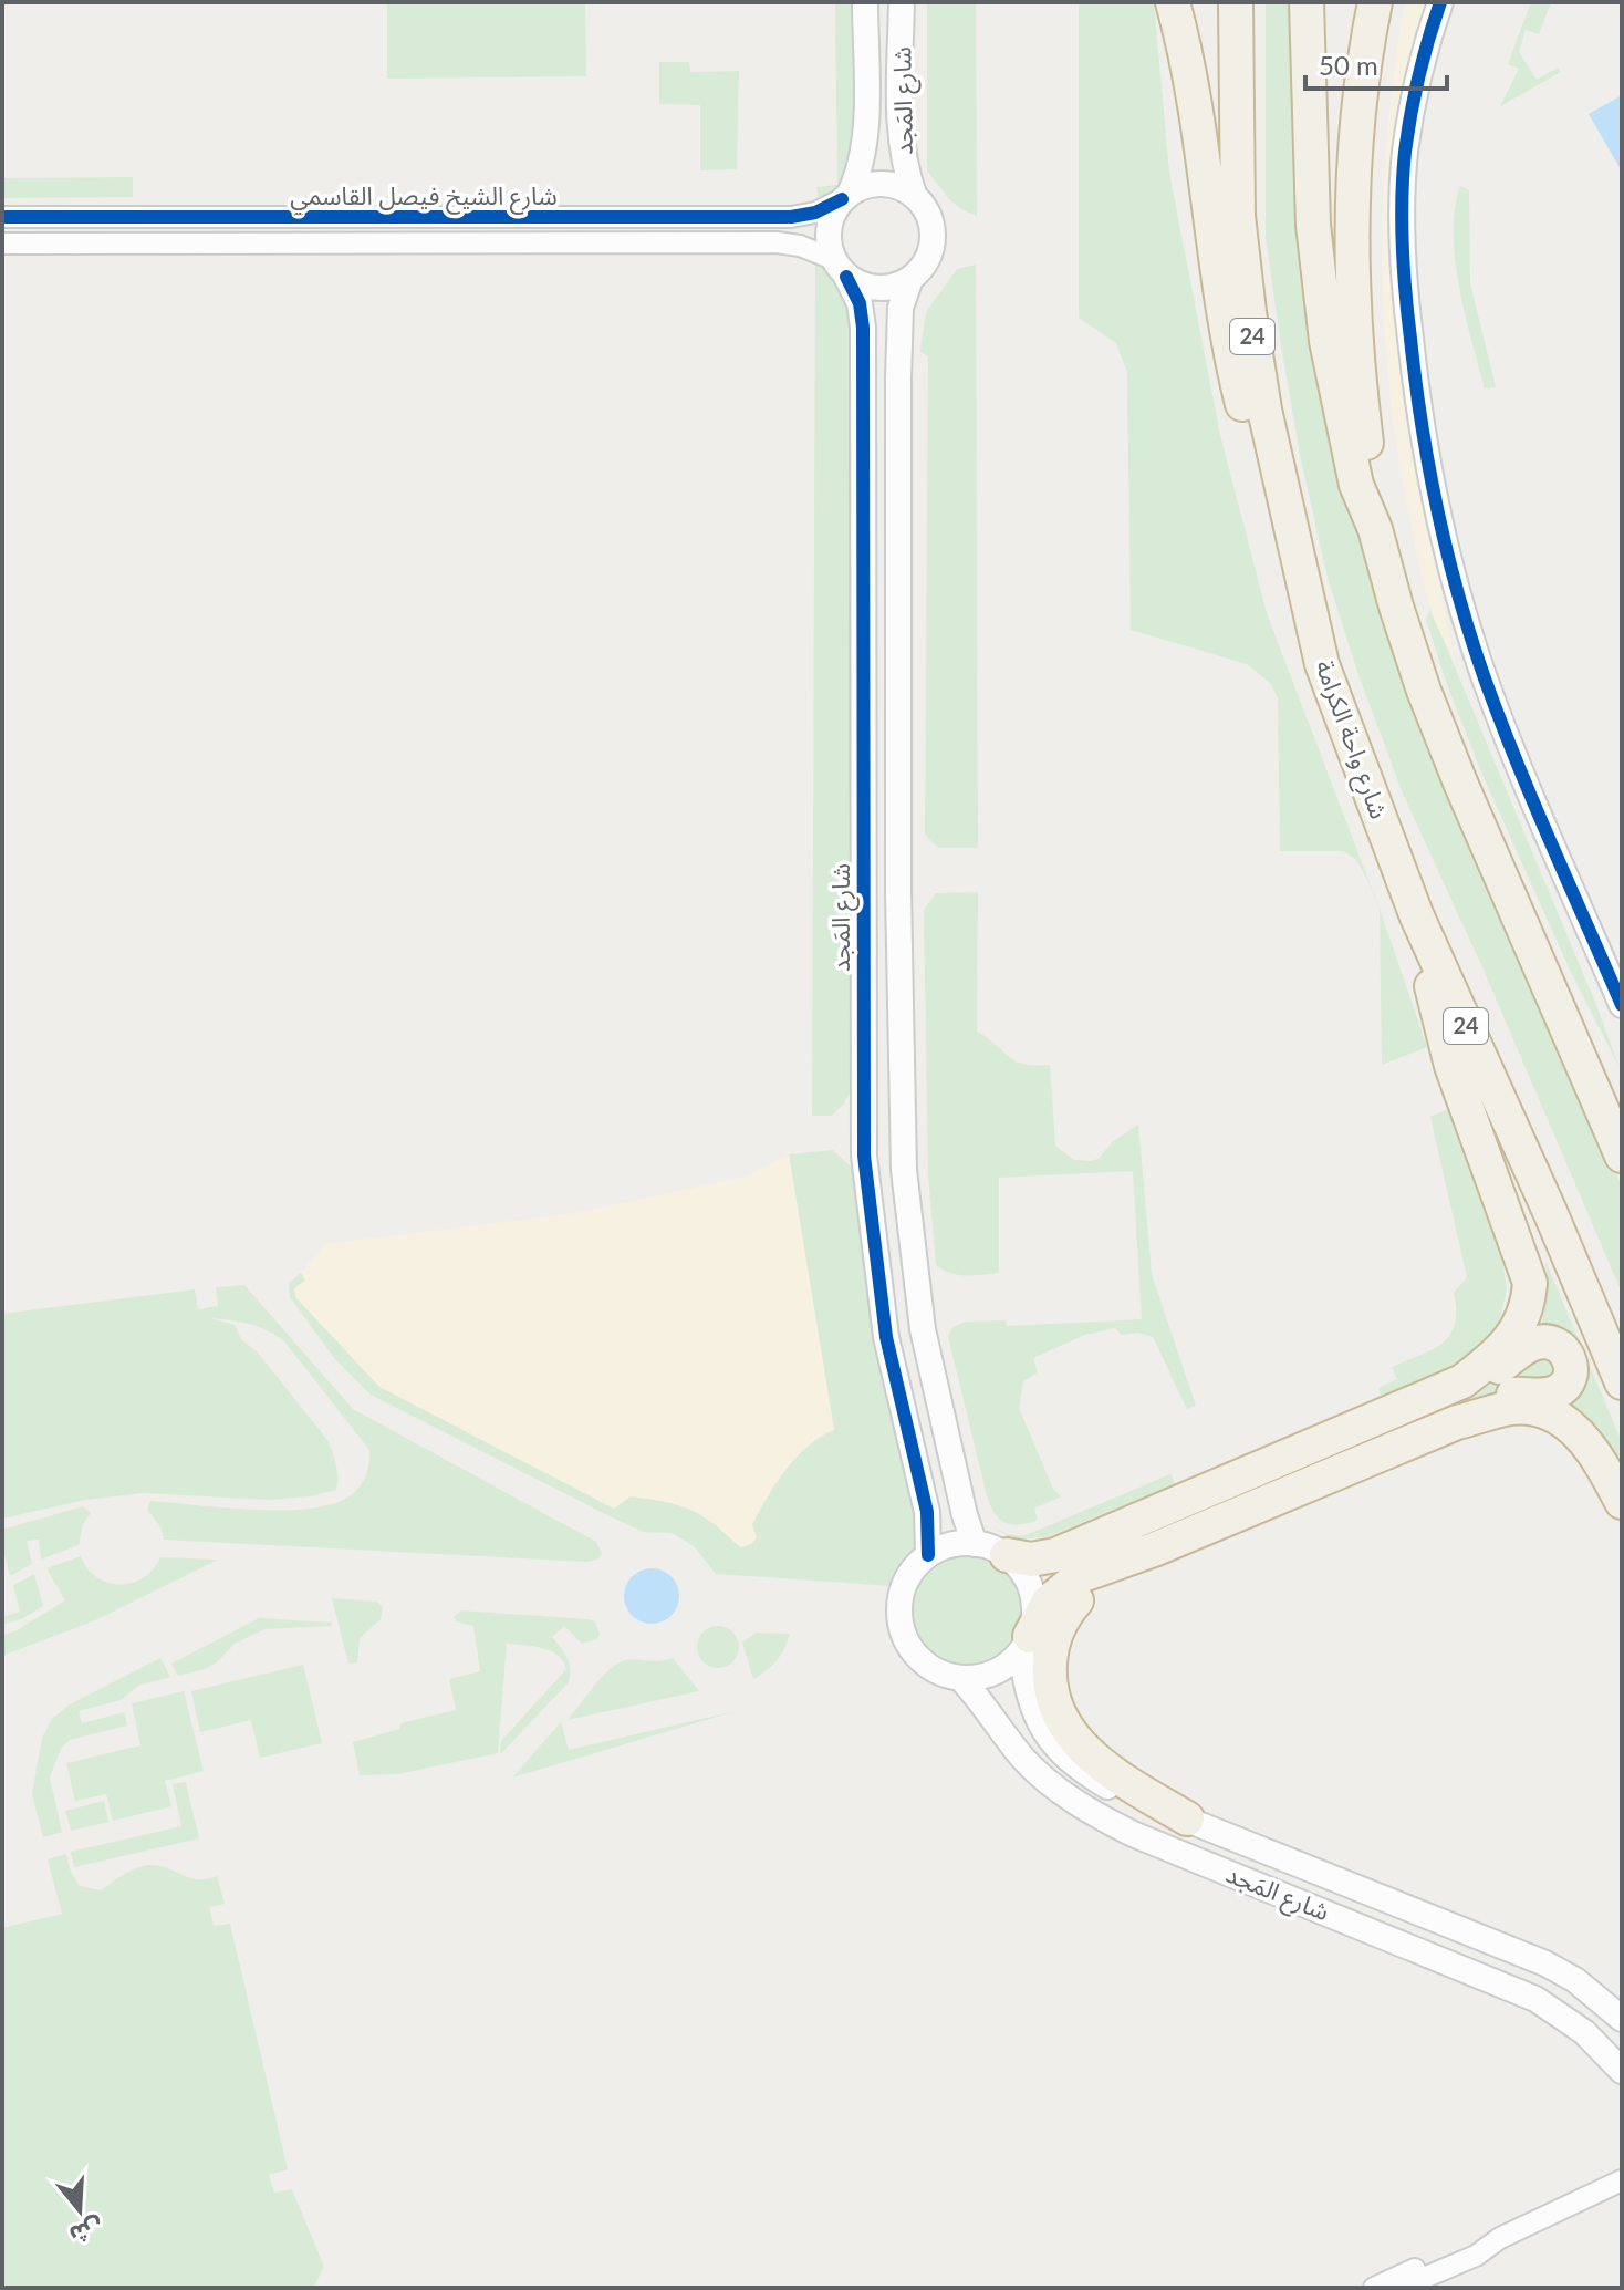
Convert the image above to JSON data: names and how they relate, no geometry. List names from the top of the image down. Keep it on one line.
{"streets":{"highway":["24","شارع واحة الكرامة"],"street":["شارع المَجد","شارع الشيخ فيصل القاسمي"]},"crossings":[["شارع المَجد","شارع الشيخ فيصل القاسمي"]],"scale_bar":"50 m","north":"bottom"}
